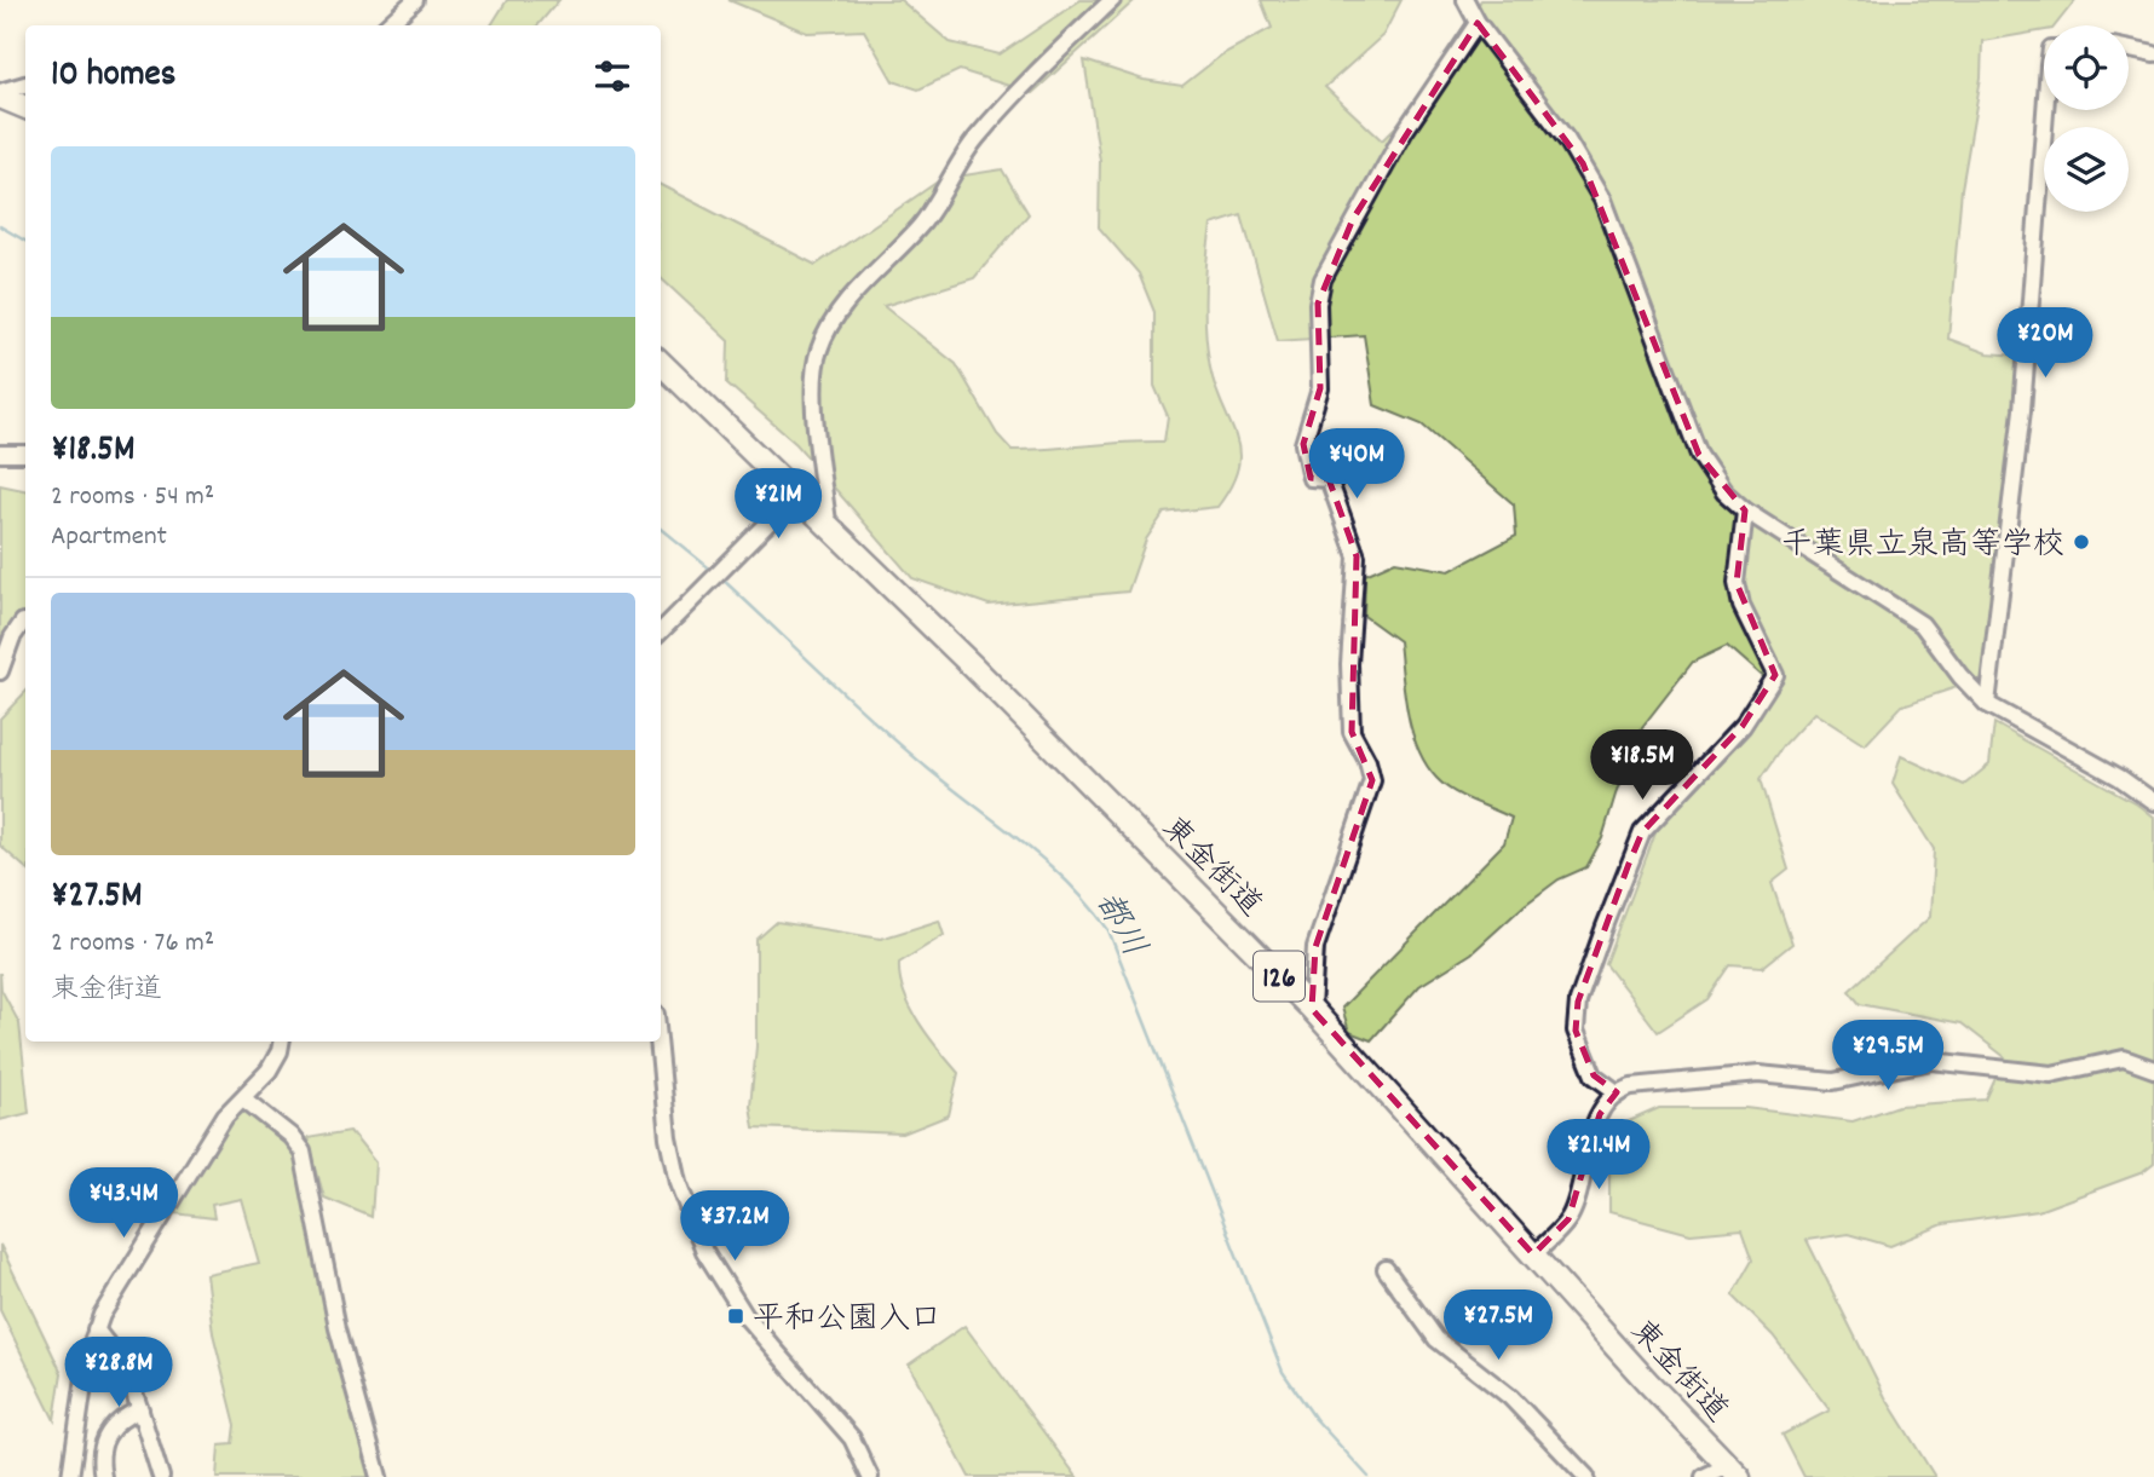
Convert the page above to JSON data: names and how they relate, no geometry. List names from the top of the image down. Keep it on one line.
{"streets":{"highway":["東金街道","126"]},"water":["都川"],"places":{"other":["千葉県立泉高等学校"],"transit":["平和公園入口"]},"page":{"heading":"10 homes","list":[{"name":"¥18.5M","note":"2 rooms · 54 m² · Apartment"},{"name":"¥27.5M","note":"2 rooms · 76 m² · 東金街道"}],"price":["¥20M","¥40M","¥21M","¥18.5M","¥29.5M","¥21.4M","¥43.4M","¥37.2M","¥27.5M","¥28.8M"]}}
